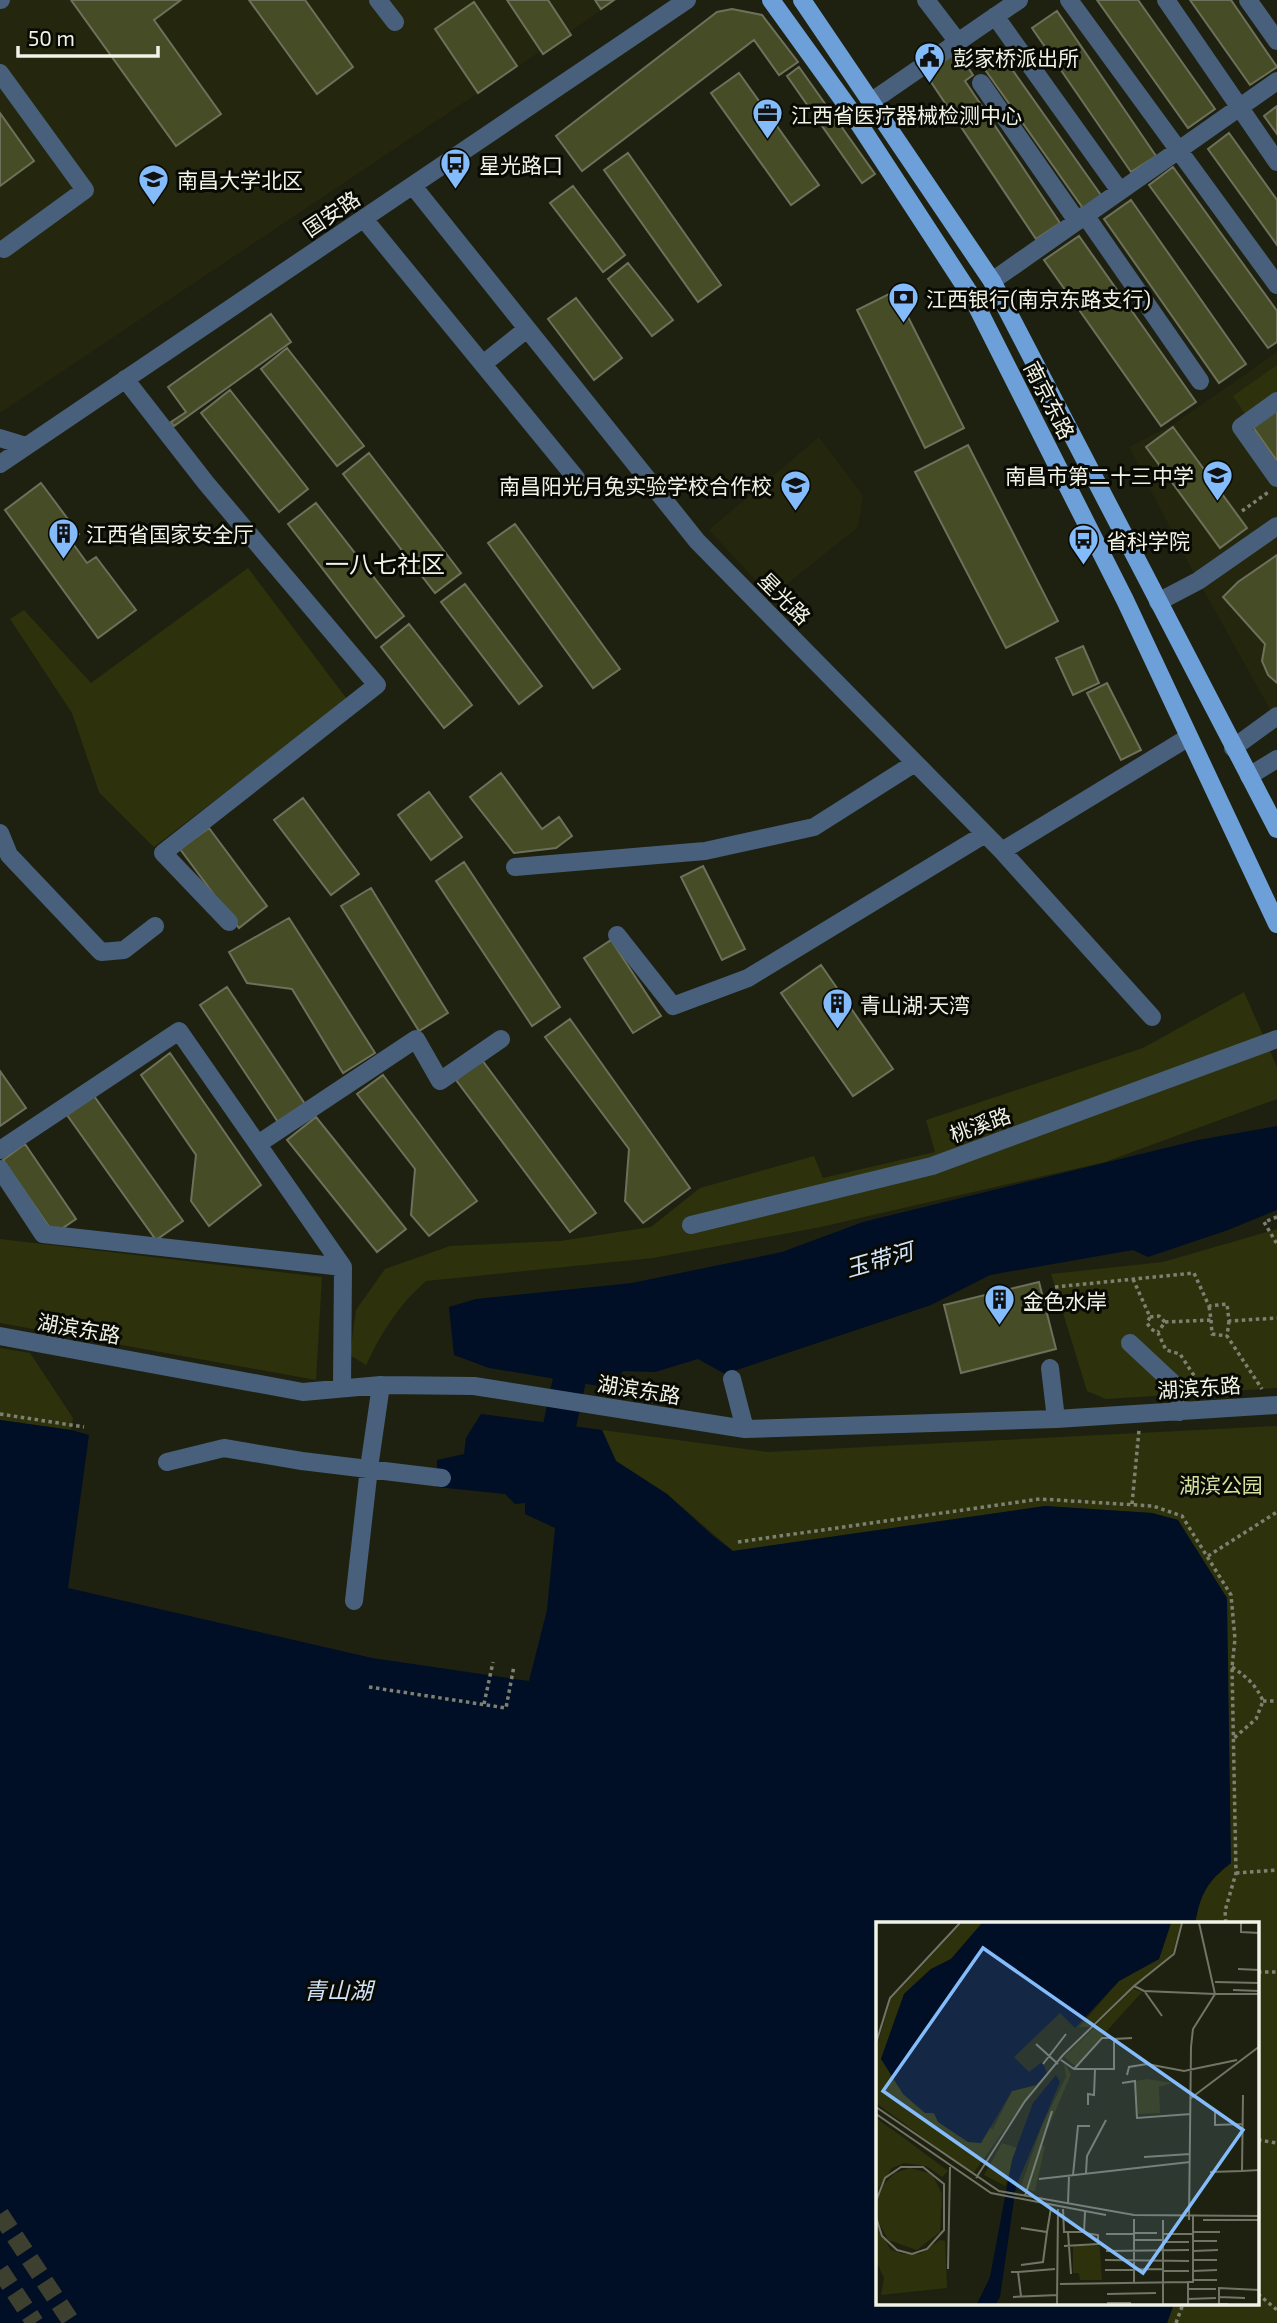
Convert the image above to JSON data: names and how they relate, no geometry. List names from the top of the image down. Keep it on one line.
{"streets":{"main road":["南京东路"],"street":["国安路","星光路","桃溪路","湖滨东路"]},"crossings":[["国安路","星光路"]],"districts":["一八七社区"],"water":["玉带河","青山湖"],"parks":["湖滨公园"],"places":{"public building":["彭家桥派出所"],"office":["江西省医疗器械检测中心"],"bus stop":["星光路口","省科学院"],"school or university":["南昌大学北区","南昌市第二十三中学","南昌阳光月兔实验学校合作校"],"bank":["江西银行(南京东路支行)"],"building":["江西省国家安全厅","青山湖·天湾","金色水岸"]},"scale_bar":"50 m"}
